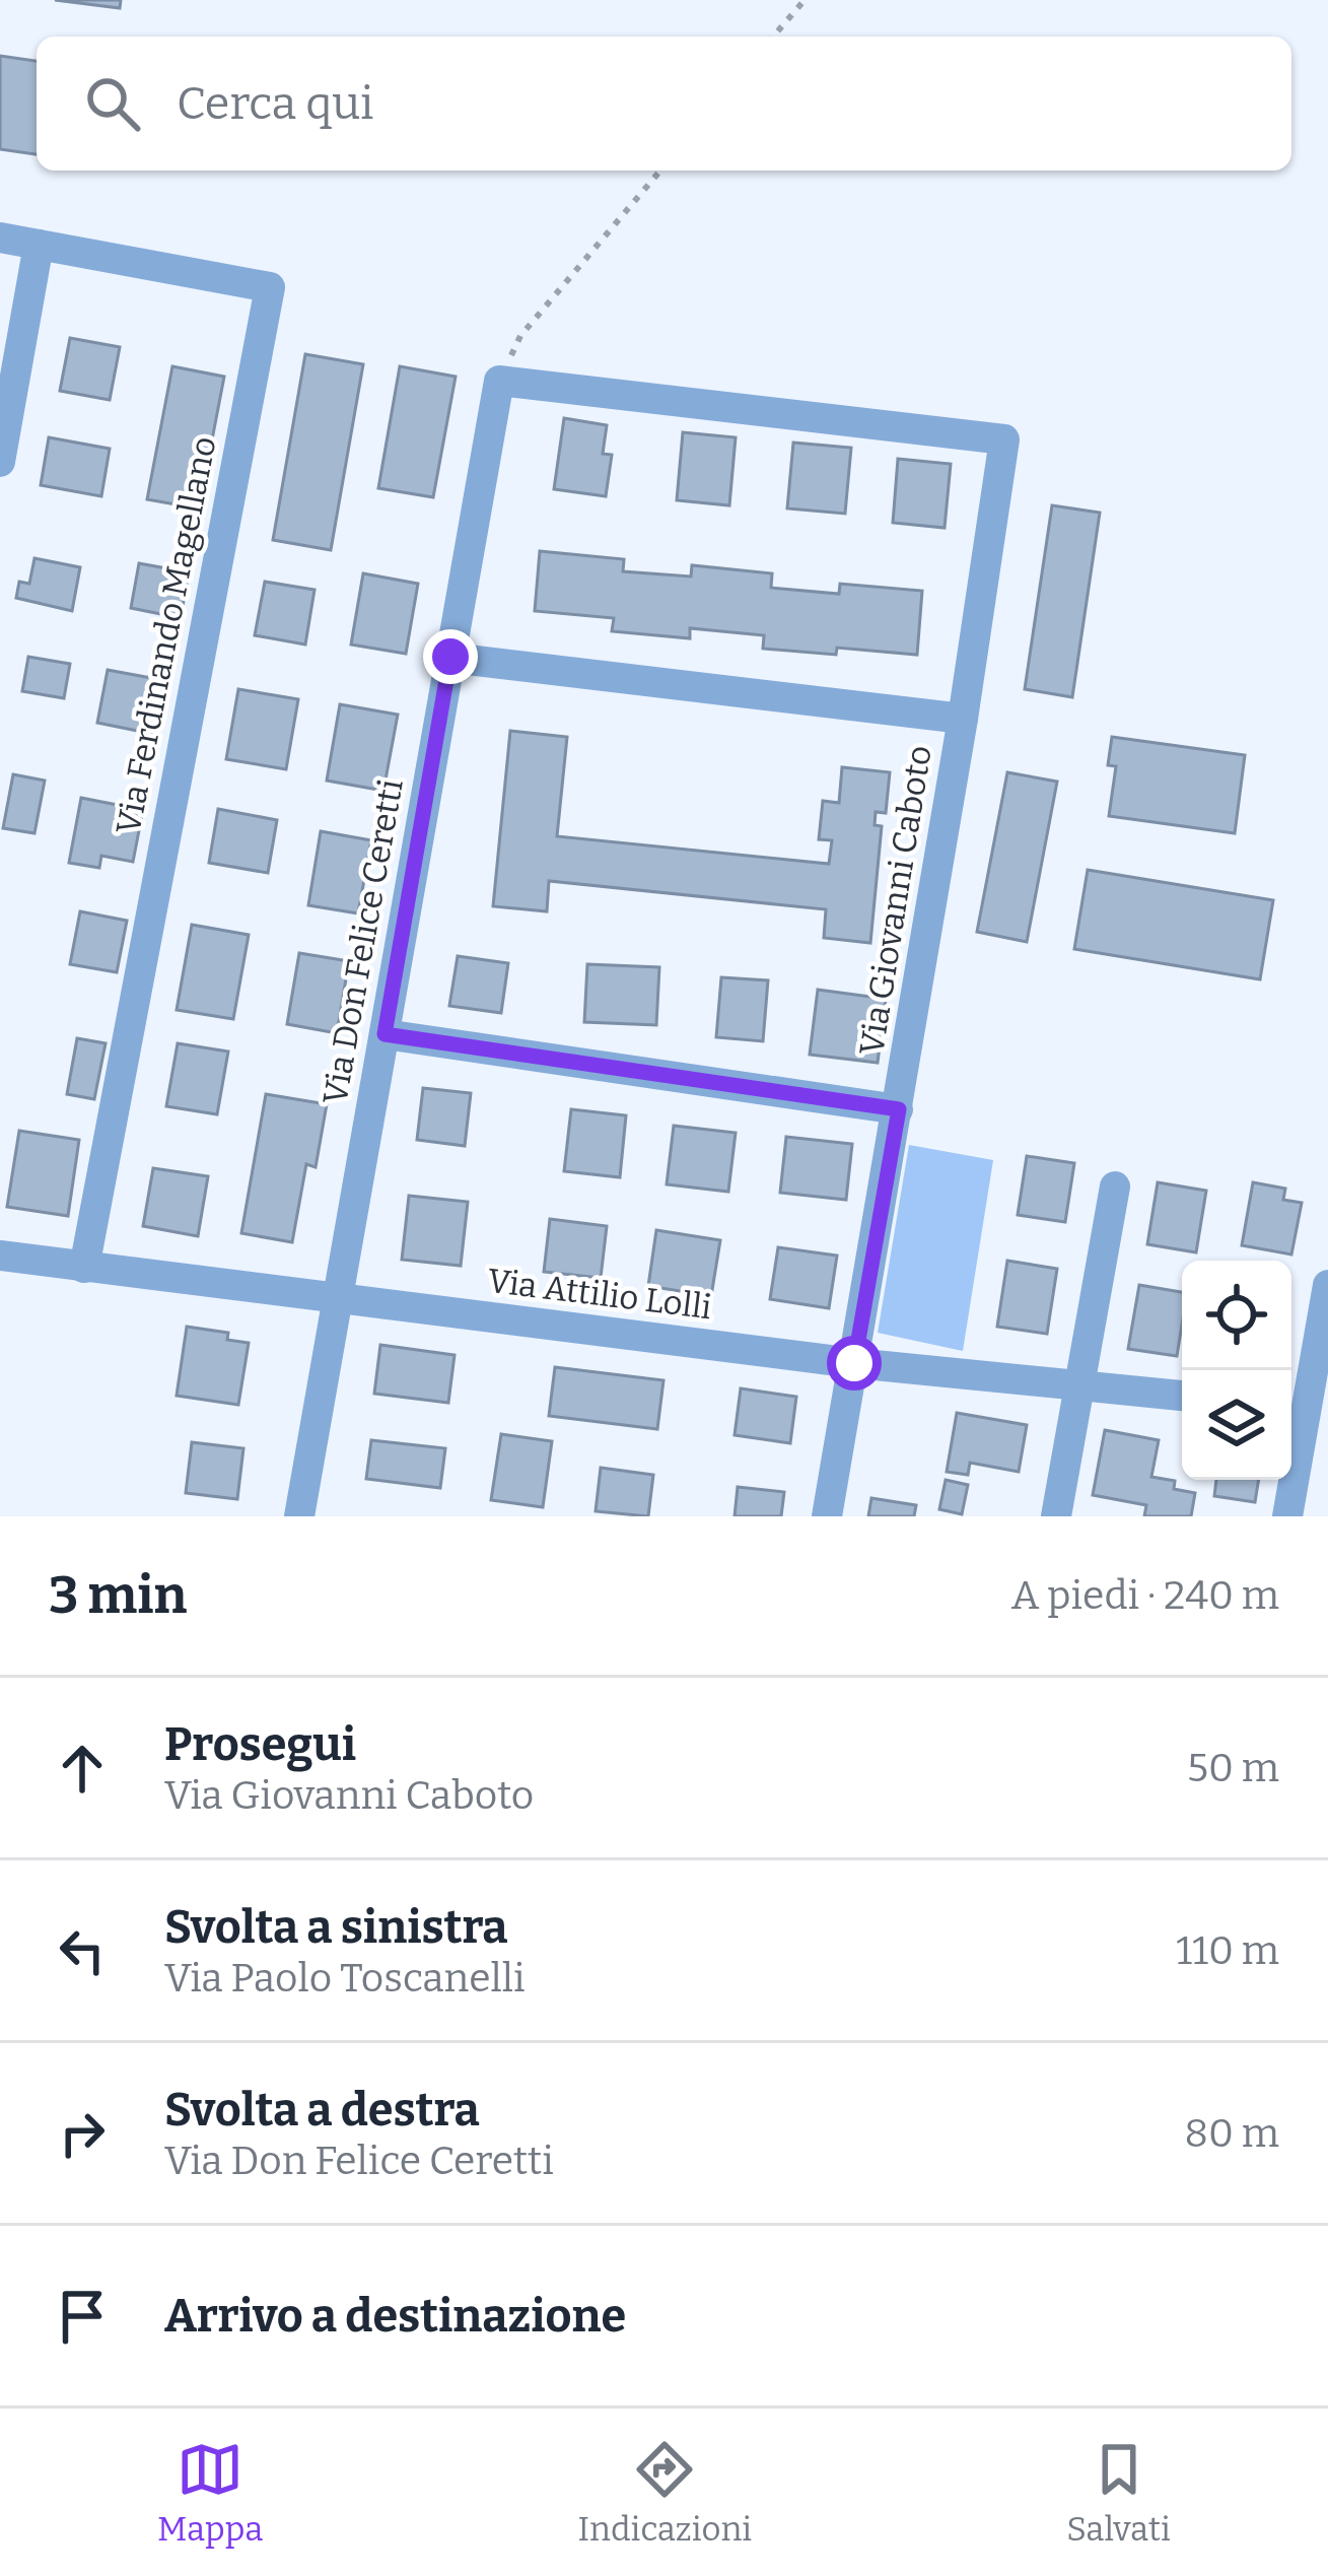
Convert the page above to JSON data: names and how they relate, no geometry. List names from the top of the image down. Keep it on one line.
{"streets":{"street":["Via Ferdinando Magellano","Via Giovanni Caboto","Via Don Felice Ceretti","Via Attilio Lolli"]},"crossings":[["Via Ferdinando Magellano","Via Attilio Lolli"],["Via Giovanni Caboto","Via Don Felice Ceretti"],["Via Giovanni Caboto","Via Attilio Lolli"],["Via Don Felice Ceretti","Via Attilio Lolli"]],"page":{"search":"Cerca qui","heading":["3 min","A piedi · 240 m"],"list":[["Prosegui","Via Giovanni Caboto","50 m"],["Svolta a sinistra","Via Paolo Toscanelli","110 m"],["Svolta a destra","Via Don Felice Ceretti","80 m"],"Arrivo a destinazione"],"nav":["Mappa","Indicazioni","Salvati"]}}
